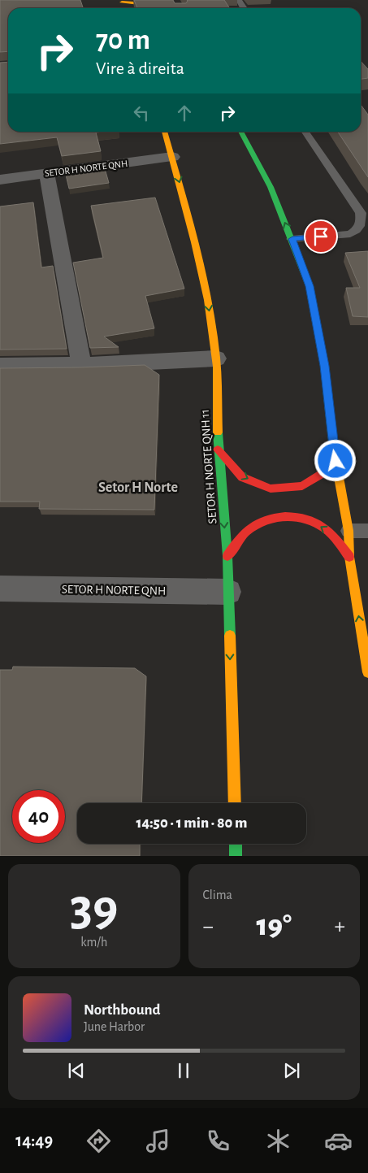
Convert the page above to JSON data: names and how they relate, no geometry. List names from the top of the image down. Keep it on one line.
{"streets":{"street":["SETOR H NORTE QNH","SETOR H NORTE QNH 11"]},"crossings":[["SETOR H NORTE QNH","SETOR H NORTE QNH 11"]],"one_way":["SETOR H NORTE QNH 11"],"districts":["Setor H Norte"],"page":{"turn":["70 m","Vire à direita"],"limit":"40","trip":"14:50 · 1 min · 80 m","tile":[["39","km/h"],"Clima"],"heat":["−","19°","+"],"song":["Northbound","June Harbor"],"tabs":"14:49"}}
